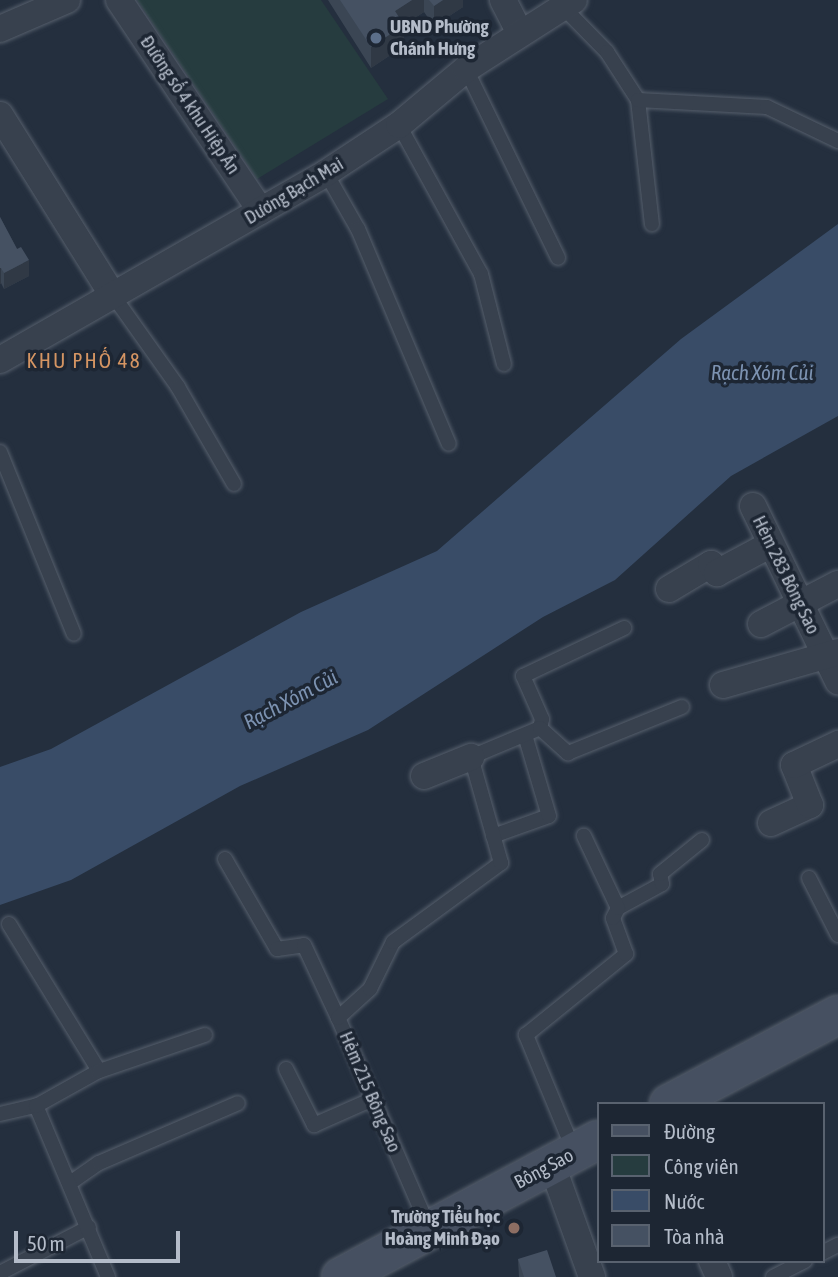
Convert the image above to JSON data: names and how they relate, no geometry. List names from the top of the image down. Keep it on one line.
{"streets":{"street":["Đường số 4 khu Hiệp Ân","Dương Bạch Mai","Hẻm 283 Bông Sao","Bông Sao"],"lane":["Hẻm 215 Bông Sao"]},"crossings":[["Đường số 4 khu Hiệp Ân","Dương Bạch Mai"],["Hẻm 215 Bông Sao","Bông Sao"]],"districts":["KHU PHỐ 48"],"water":["Rạch Xóm Củi"],"places":["UBND Phường Chánh Hưng","Trường Tiểu học Hoàng Minh Đạo"],"legend":["Đường","Công viên","Nước","Tòa nhà"],"scale_bar":"50 m"}
